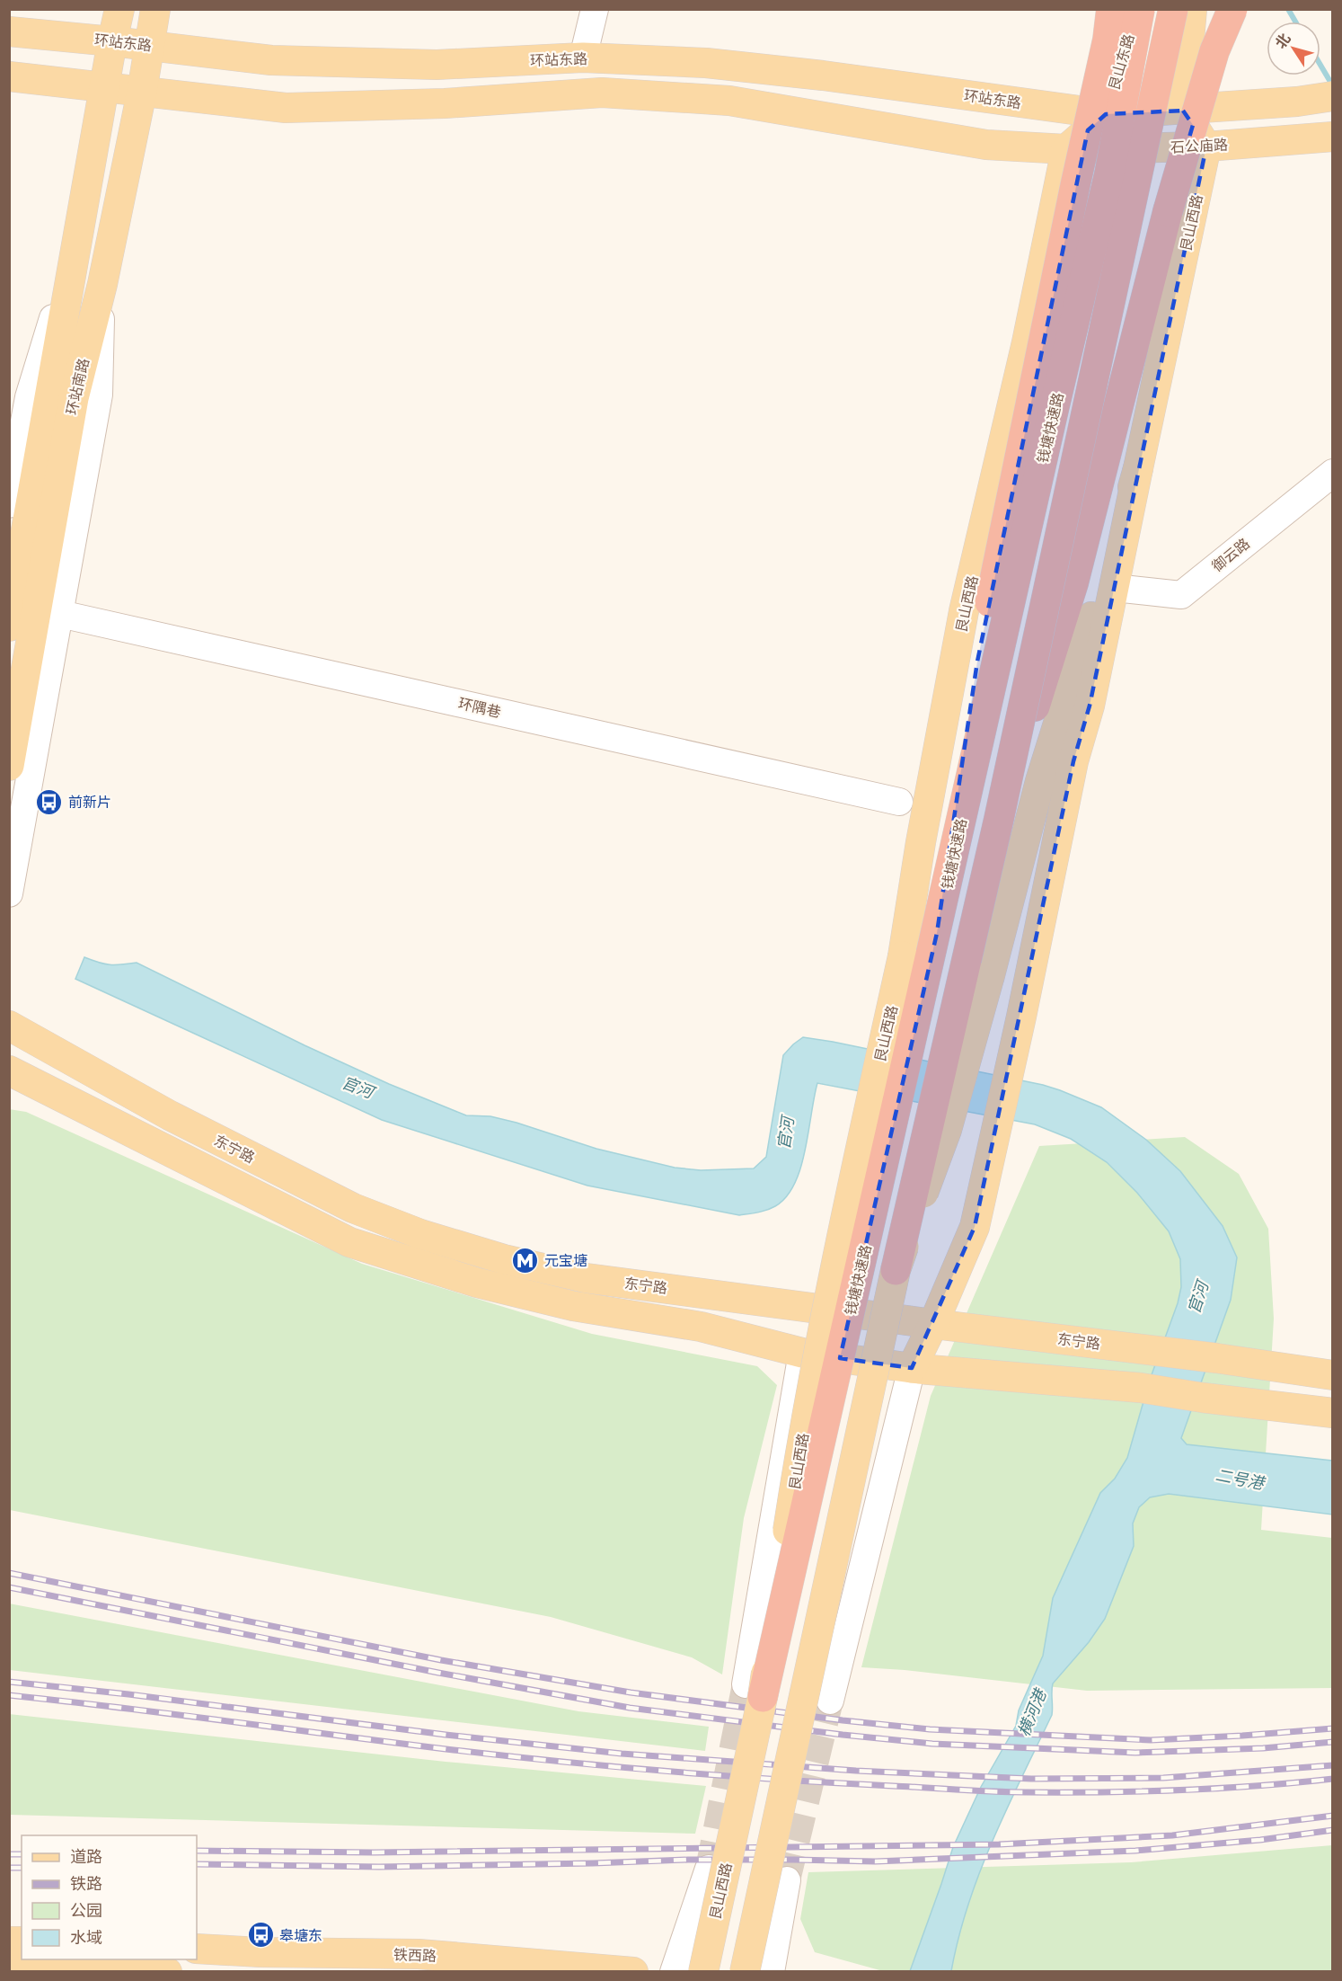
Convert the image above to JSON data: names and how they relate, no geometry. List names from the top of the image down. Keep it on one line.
{"streets":{"highway":["钱塘快速路"],"main road":["环站东路","艮山东路","石公庙路","艮山西路","环站南路","东宁路","铁西路"],"street":["御云路","环隅巷"]},"crossings":[["环站东路","艮山东路"],["环站东路","环站南路"],["艮山东路","钱塘快速路"],["石公庙路","艮山西路"],["艮山西路","钱塘快速路"],["艮山西路","御云路"],["艮山西路","东宁路"]],"water":["官河","二号港","横河港"],"places":{"bus stop":["前新片","皋塘东"],"metro station":["元宝塘"]},"legend":["道路","铁路","公园","水域"],"north":"top left"}
